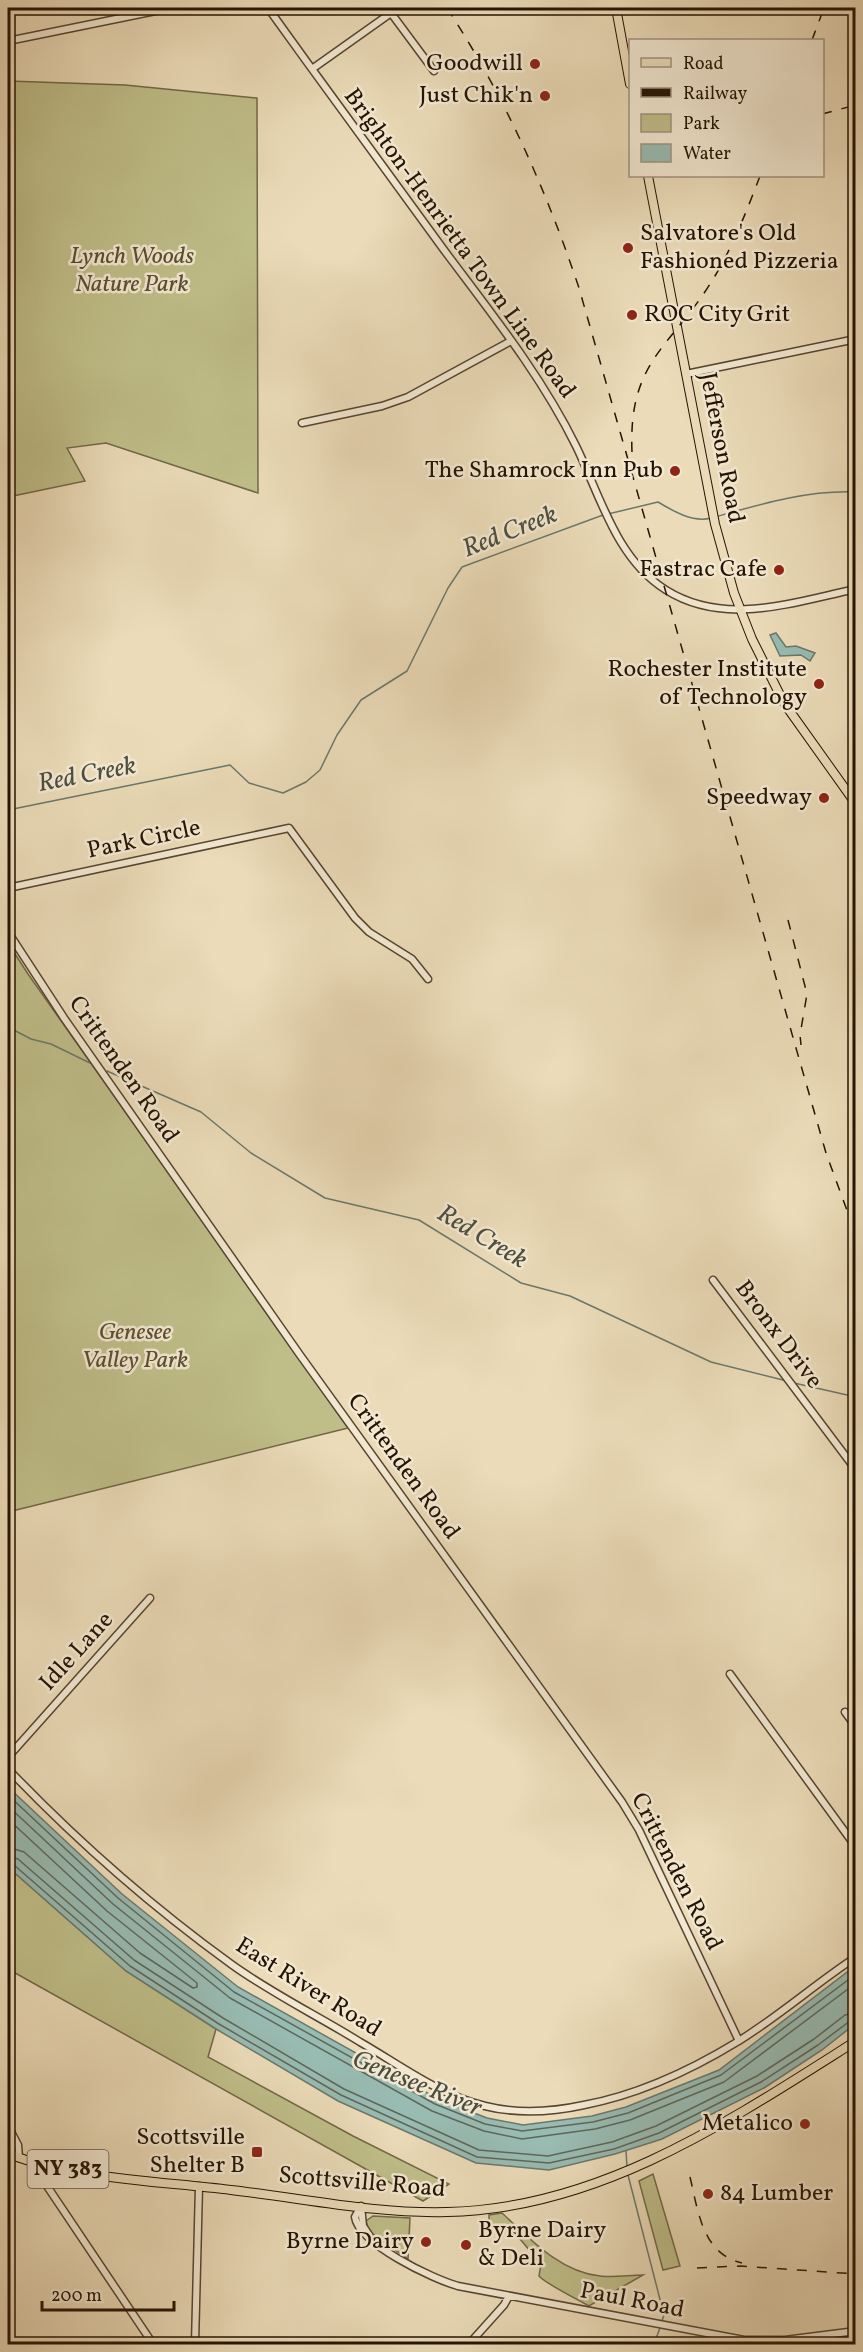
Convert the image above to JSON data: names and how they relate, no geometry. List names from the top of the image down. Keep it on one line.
{"streets":{"main road":["Jefferson Road","NY 383","Scottsville Road"],"street":["Brighton-Henrietta Town Line Road","Park Circle","Crittenden Road","Bronx Drive","Idle Lane","East River Road","Paul Road"]},"crossings":[["Brighton-Henrietta Town Line Road","Jefferson Road"],["Crittenden Road","East River Road"],["Scottsville Road","Paul Road"]],"water":["Red Creek","Genesee River"],"parks":["Lynch Woods Nature Park","Genesee Valley Park"],"places":{"other":["Goodwill","Just Chik'n","Salvatore's Old Fashioned Pizzeria","ROC City Grit","The Shamrock Inn Pub","Fastrac Cafe","Rochester Institute of Technology","Speedway","Metalico","84 Lumber","Byrne Dairy","Byrne Dairy & Deli"],"transit":["Scottsville Shelter B"]},"legend":["Road","Railway","Park","Water"],"scale_bar":"200 m"}
